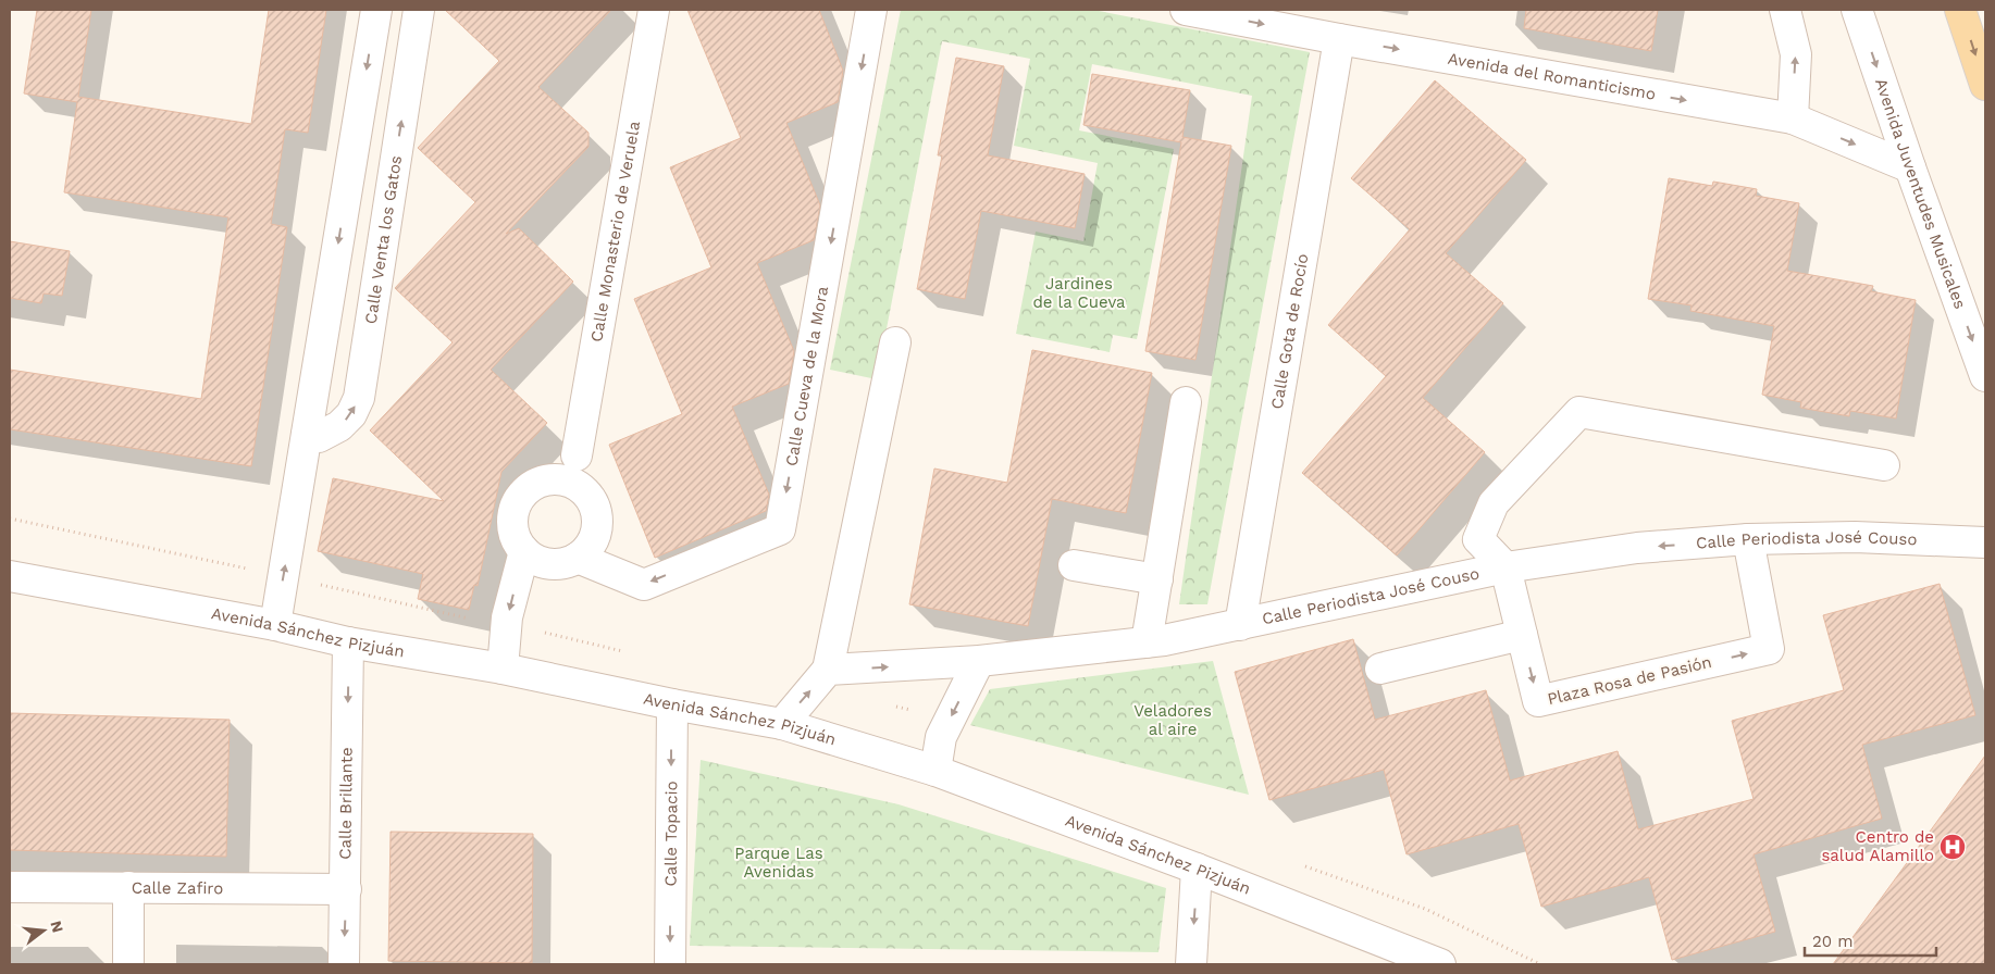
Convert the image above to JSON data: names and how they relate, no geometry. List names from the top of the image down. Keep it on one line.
{"streets":{"street":["Avenida del Romanticismo","Avenida Juventudes Musicales","Calle Monasterio de Veruela","Calle Venta los Gatos","Calle Gota de Rocío","Calle Cueva de la Mora","Calle Periodista José Couso","Avenida Sánchez Pizjuán","Plaza Rosa de Pasión","Calle Brillante","Calle Topacio","Calle Zafiro"]},"crossings":[["Avenida del Romanticismo","Avenida Juventudes Musicales"],["Avenida del Romanticismo","Calle Gota de Rocío"],["Calle Gota de Rocío","Calle Periodista José Couso"],["Calle Periodista José Couso","Plaza Rosa de Pasión"],["Avenida Sánchez Pizjuán","Calle Brillante"],["Avenida Sánchez Pizjuán","Calle Topacio"],["Calle Brillante","Calle Zafiro"]],"one_way":["Avenida del Romanticismo","Avenida Juventudes Musicales","Calle Brillante","Calle Topacio"],"parks":["Jardines de la Cueva","Veladores al aire","Parque Las Avenidas"],"places":{"hospital":["Centro de salud Alamillo"]},"scale_bar":"20 m","north":"right"}
